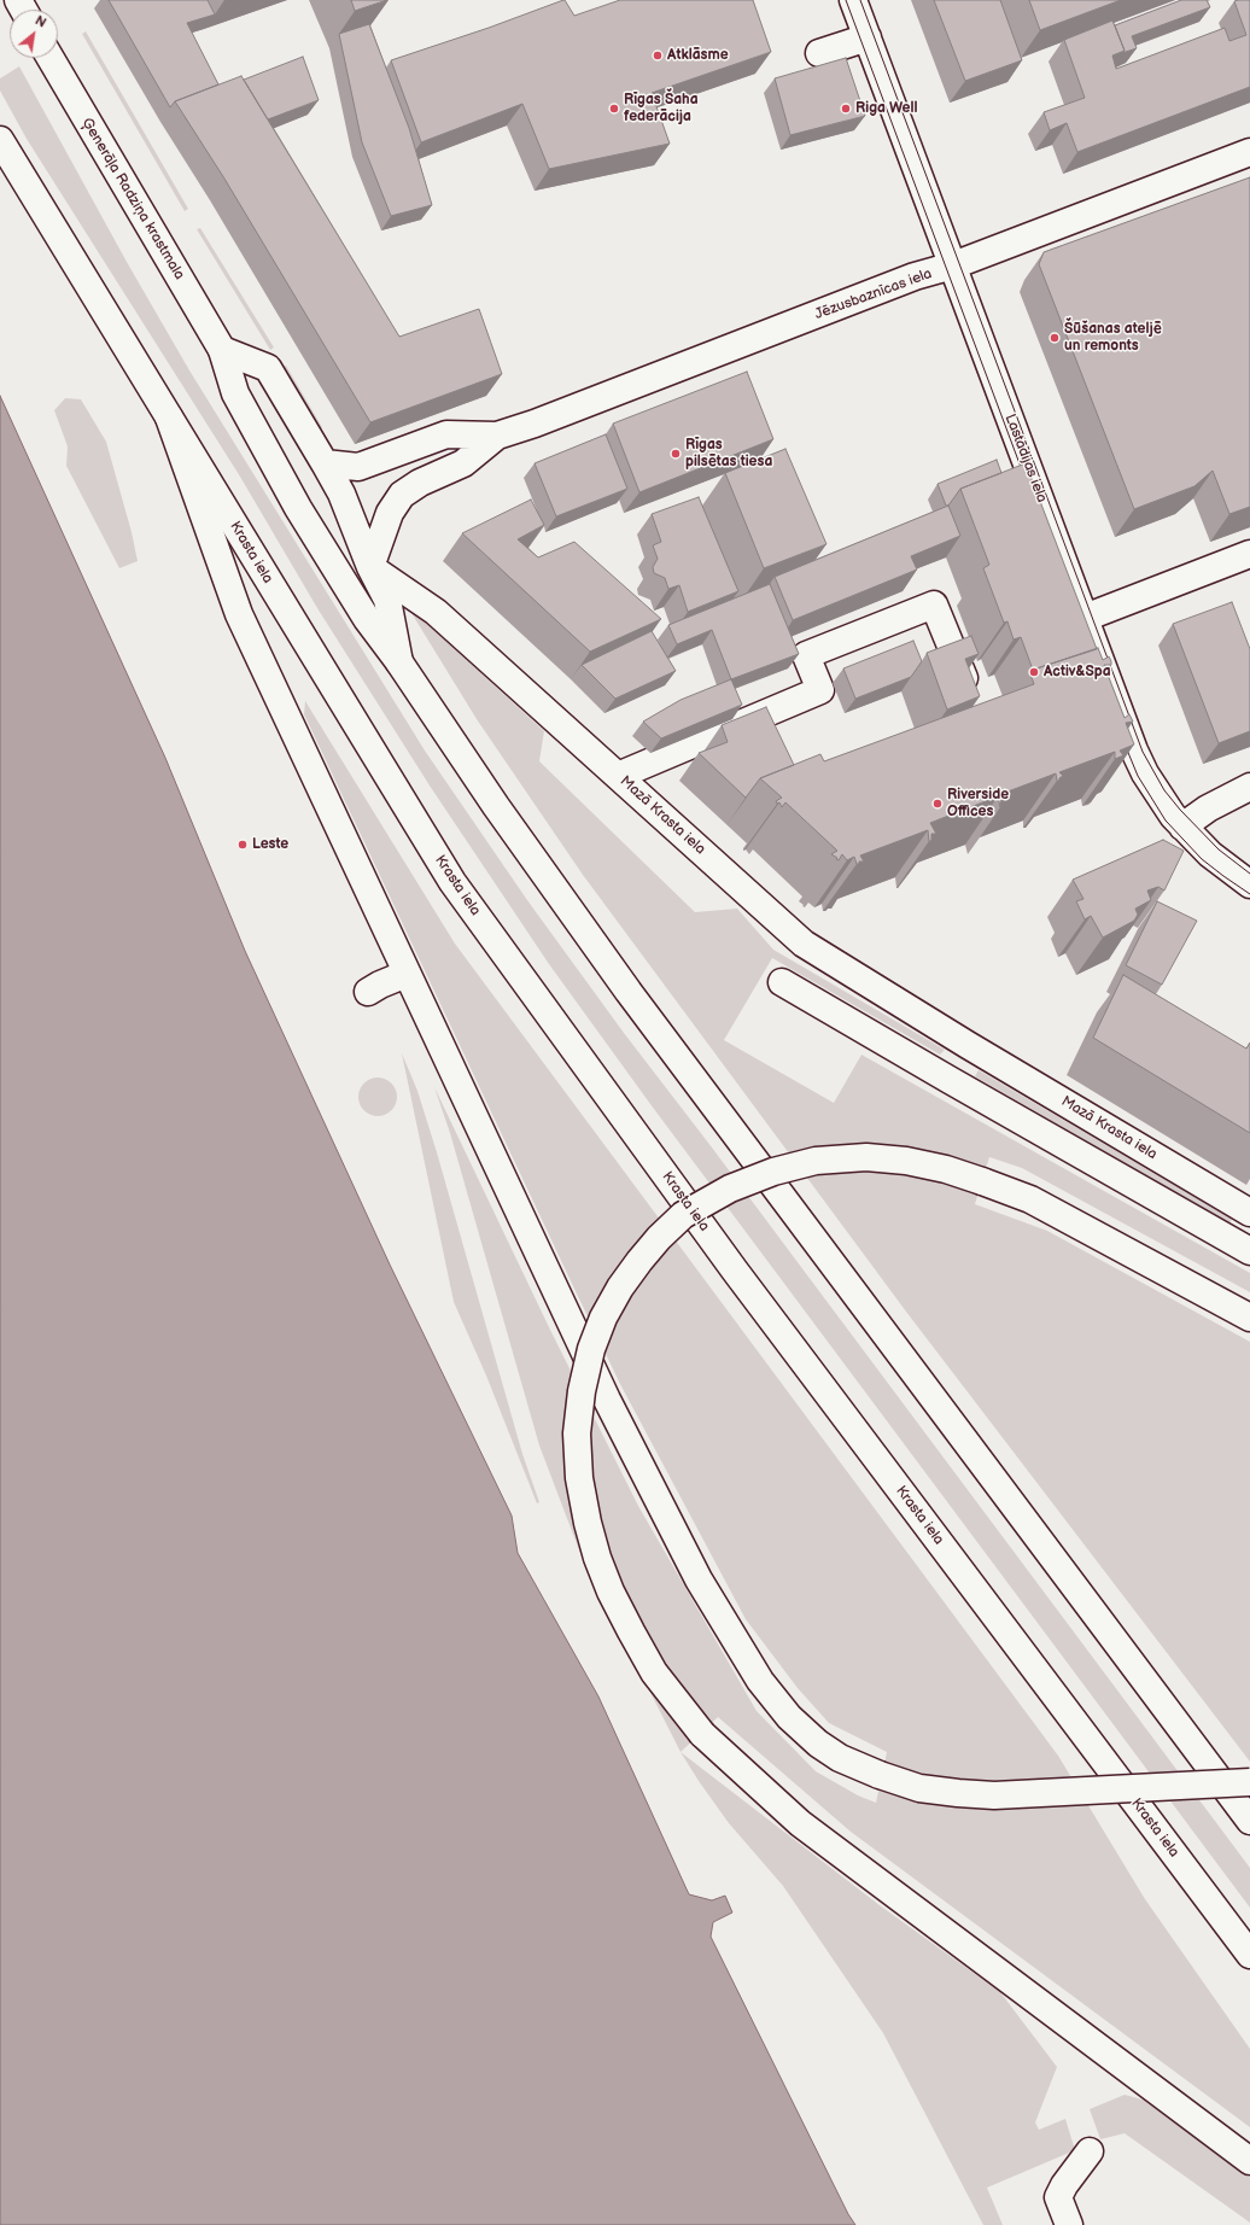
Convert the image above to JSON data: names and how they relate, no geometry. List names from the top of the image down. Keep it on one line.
{"streets":{"main road":["Ģenerāļa Radziņa krastmala","Jēzusbaznīcas iela","Lastādijas iela","Krasta iela","Mazā Krasta iela"]},"crossings":[["Jēzusbaznīcas iela","Lastādijas iela"],["Jēzusbaznīcas iela","Mazā Krasta iela"]],"places":["Atklāsme","Rīgas Šaha federācija","Riga Well","Šūšanas ateljē un remonts","Rīgas pilsētas tiesa","Activ&Spa","Riverside Offices","Leste"],"north":"top right"}
